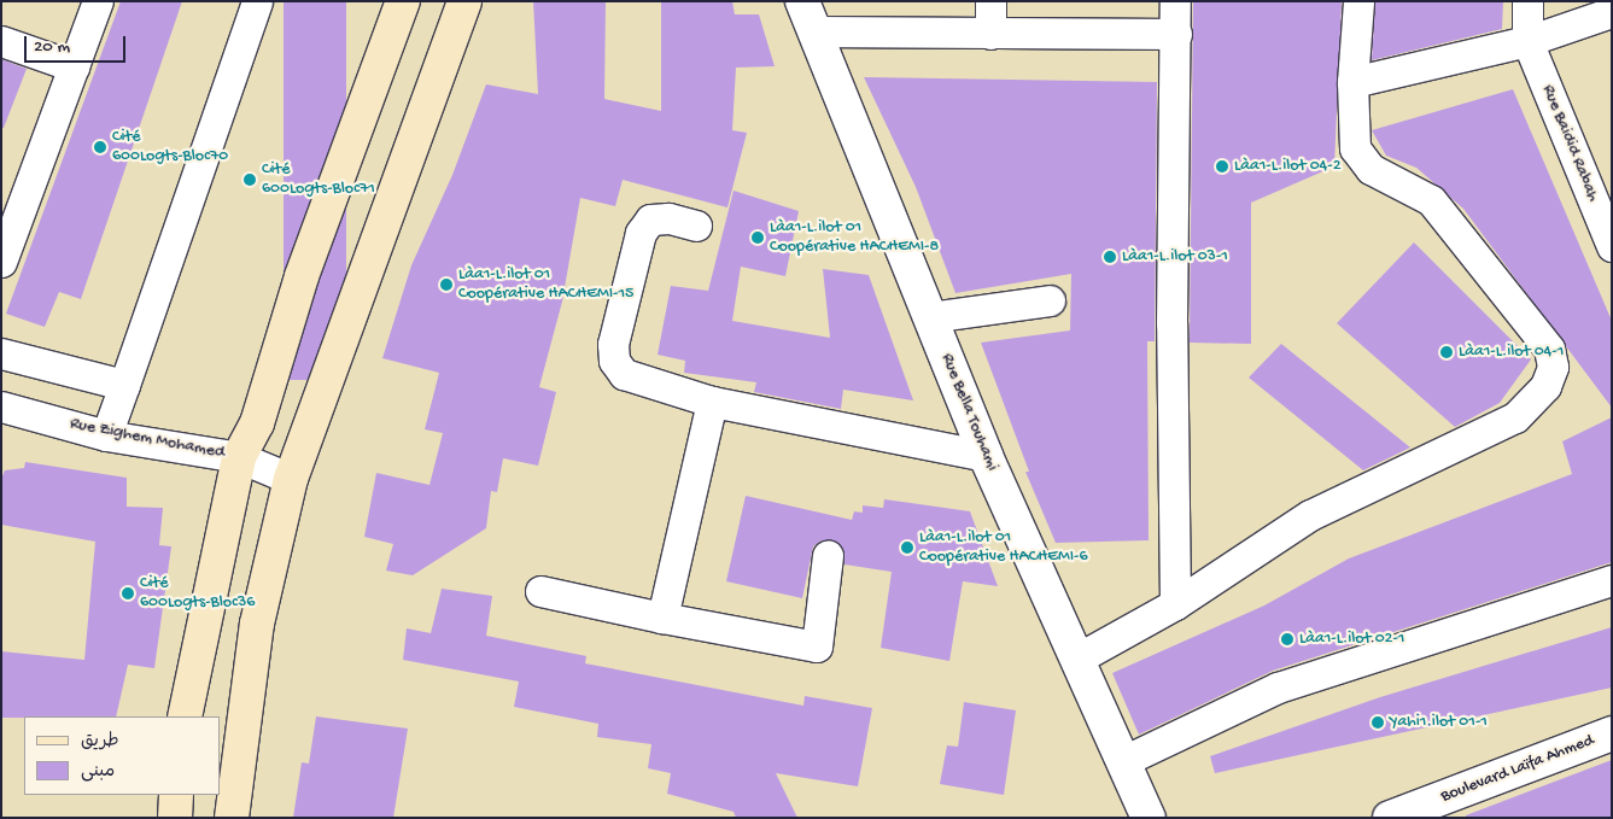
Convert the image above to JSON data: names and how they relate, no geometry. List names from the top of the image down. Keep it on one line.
{"streets":{"street":["Rue Baidid Rabah","Rue Bella Touhami","Rue Zighem Mohamed","Boulevard Laïfa Ahmed"]},"places":["Cité 600Logts-Bloc70","Làa1-L.ilot 04-2","Cité 600Logts-Bloc71","Làa1-L.ilot 01 Coopérative HACHEMI-8","Làa1-L.ilot 03-1","Làa1-L.ilot 01 Coopérative HACHEMI-15","Làa1-L.ilot 04-1","Làa1-L.ilot 01 Coopérative HACHEMI-6","Cité 600Logts-Bloc36","Làa1-L.ilot 02-1","Yahi1.ilot 01-1"],"legend":["طريق","مبنى"],"scale_bar":"20 m"}
